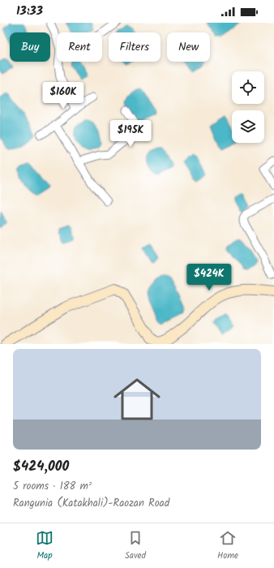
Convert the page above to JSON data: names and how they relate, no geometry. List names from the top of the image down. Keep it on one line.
{"page":{"status":"13:33","chip":["Buy","Rent","Filters","New"],"price":["$160K","$195K","$424K"],"list":[{"name":"$424,000","note":"5 rooms · 188 m² · Rangunia (Katakhali)-Raozan Road"}],"tabs":["Map","Saved","Home"]}}
